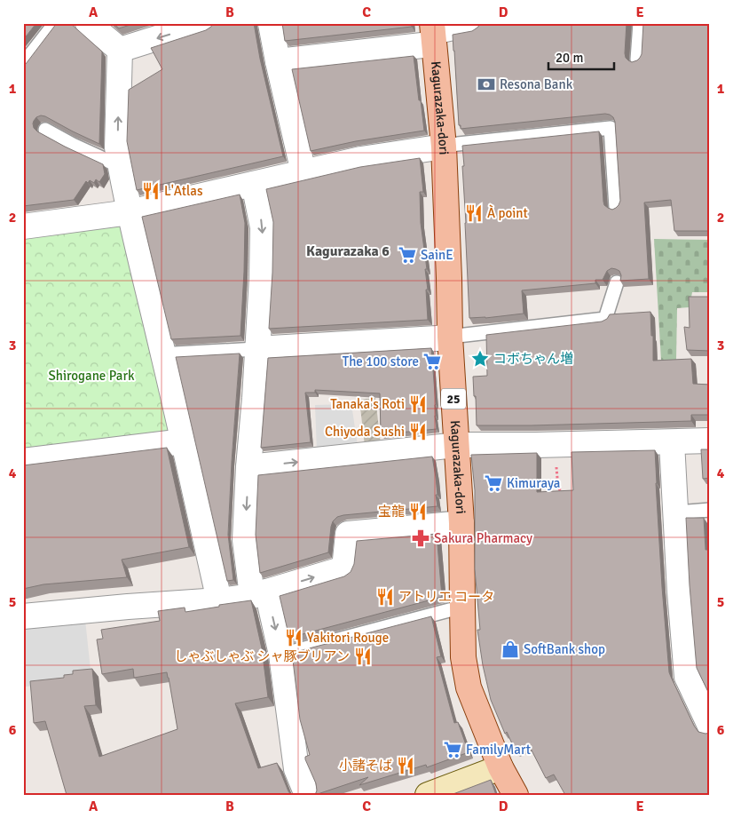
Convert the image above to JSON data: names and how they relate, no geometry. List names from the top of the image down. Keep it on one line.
{"streets":{"main road":["Kagurazaka-dori","25"]},"districts":["Kagurazaka 6"],"parks":["Shirogane Park"],"places":{"bank":["Resona Bank"],"restaurant":["L'Atlas","À point","Tanaka's Roti","Chiyoda Sushi","宝龍","アトリエ コータ","Yakitori Rouge","しゃぶしゃぶ シャ豚ブリアン","小諸そば"],"supermarket":["SainE","The 100 store","Kimuraya","FamilyMart"],"place":["コボちゃん増"],"pharmacy":["Sakura Pharmacy"],"shop":["SoftBank shop"]},"scale_bar":"20 m","grid":{"columns":["A","B","C","D","E"],"rows":["1","2","3","4","5","6"]}}
